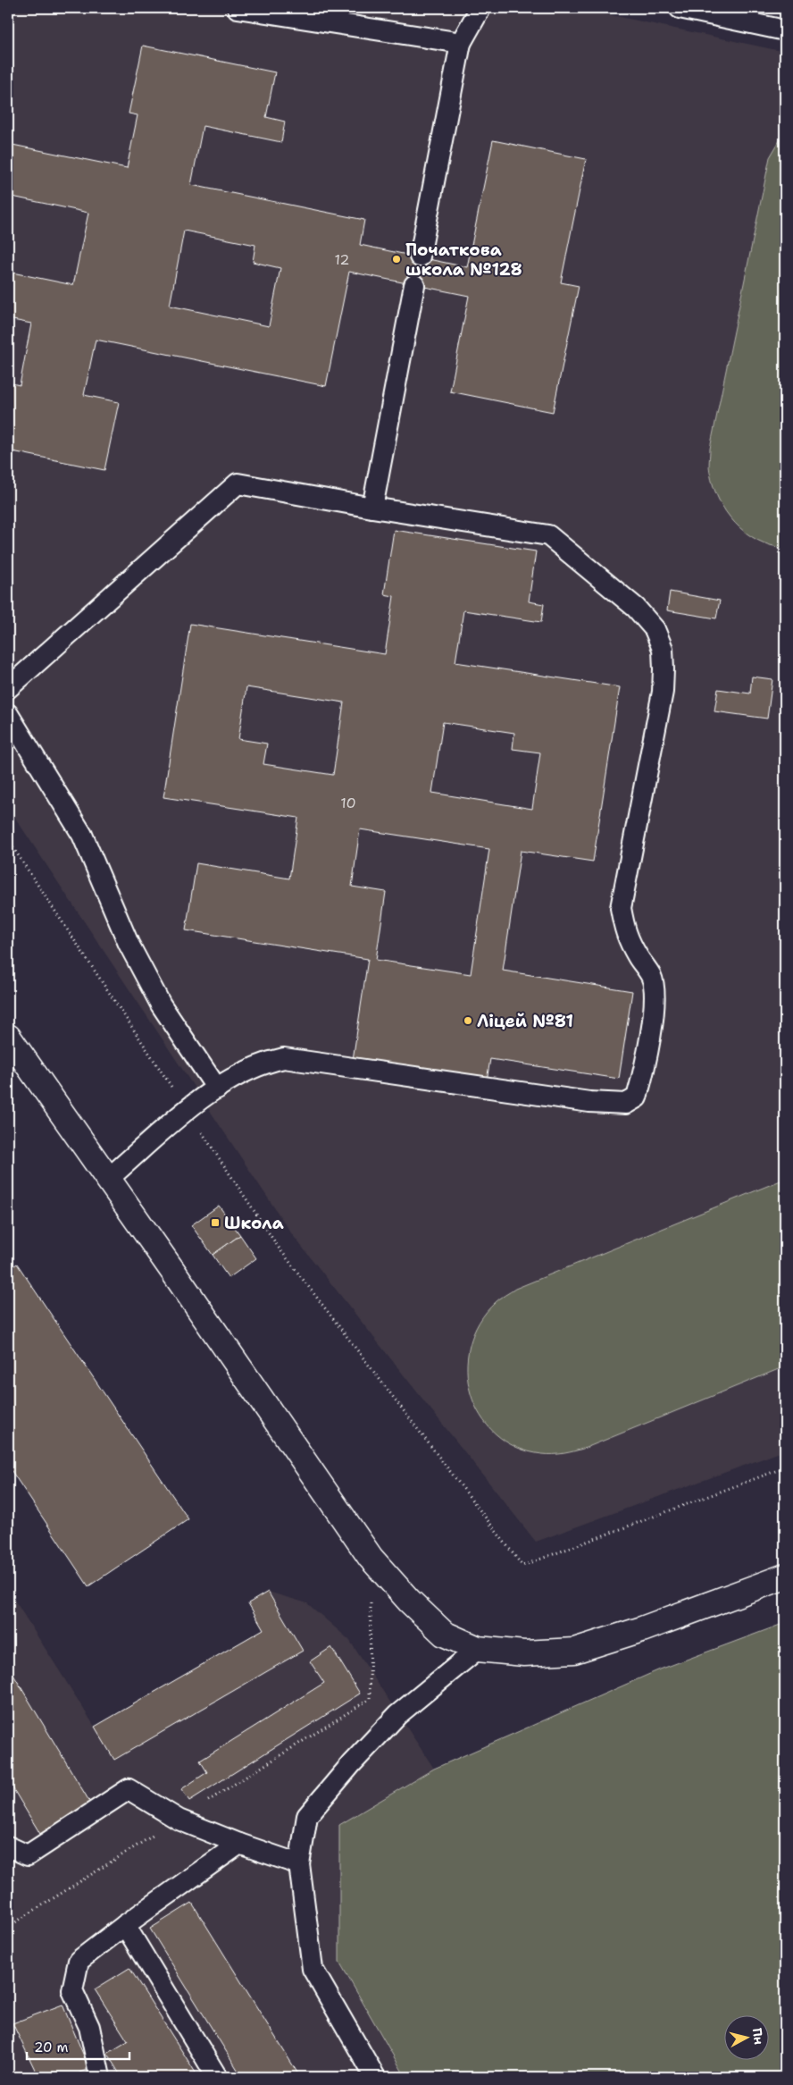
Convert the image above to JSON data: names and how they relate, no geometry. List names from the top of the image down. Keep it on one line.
{"places":{"other":["Початкова школа №128","Ліцей №81"],"transit":["Школа"]},"house_numbers":["12","10"],"scale_bar":"20 m","north":"right"}
